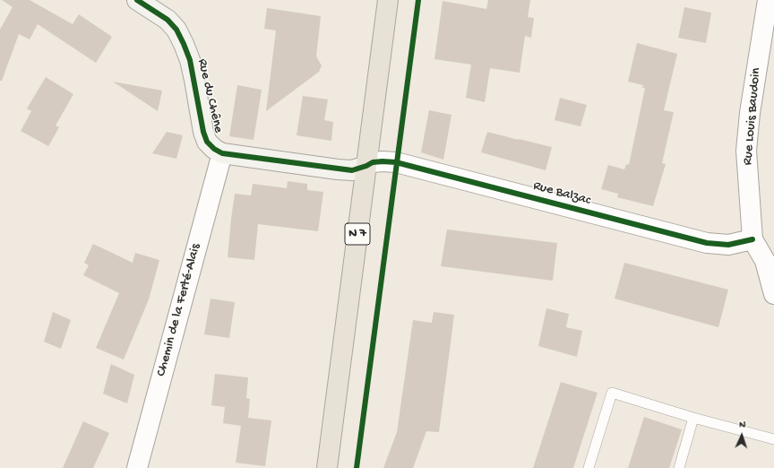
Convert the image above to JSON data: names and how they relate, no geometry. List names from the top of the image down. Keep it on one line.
{"streets":{"main road":["N 7"],"street":["Rue du Chêne","Rue Louis Baudoin","Rue Balzac","Chemin de la Ferté-Alais"]},"crossings":[["Rue du Chêne","Chemin de la Ferté-Alais"],["Rue Louis Baudoin","Rue Balzac"],["Rue Balzac","N 7"]],"north":"top"}
